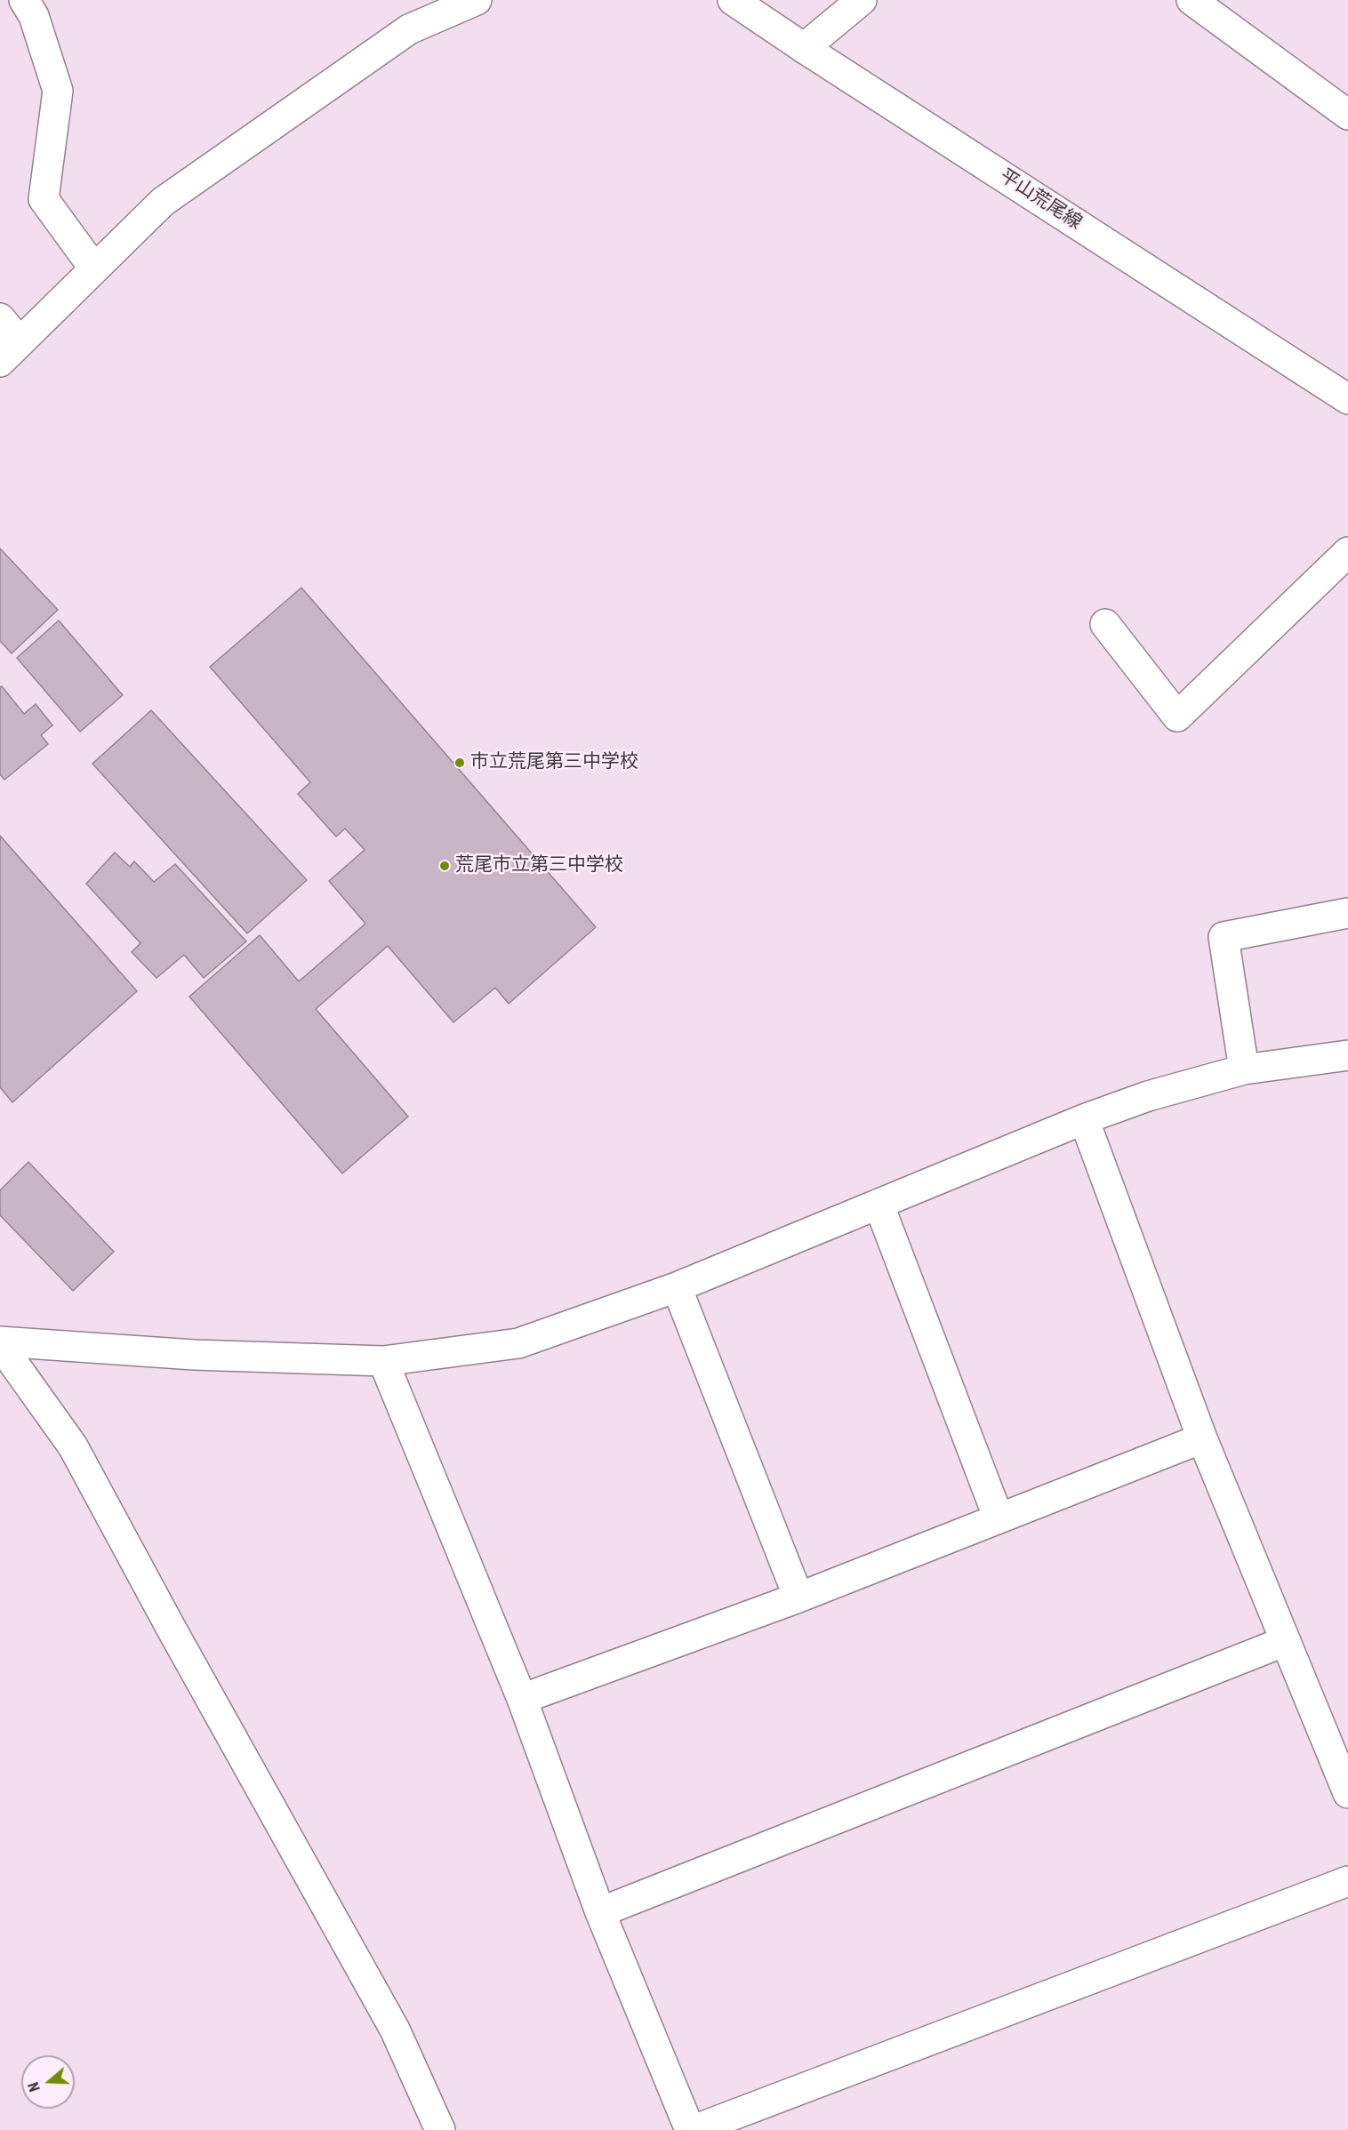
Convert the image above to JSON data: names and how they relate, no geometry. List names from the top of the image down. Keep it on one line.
{"streets":{"street":["平山荒尾線"]},"places":["市立荒尾第三中学校","荒尾市立第三中学校"],"north":"left"}
